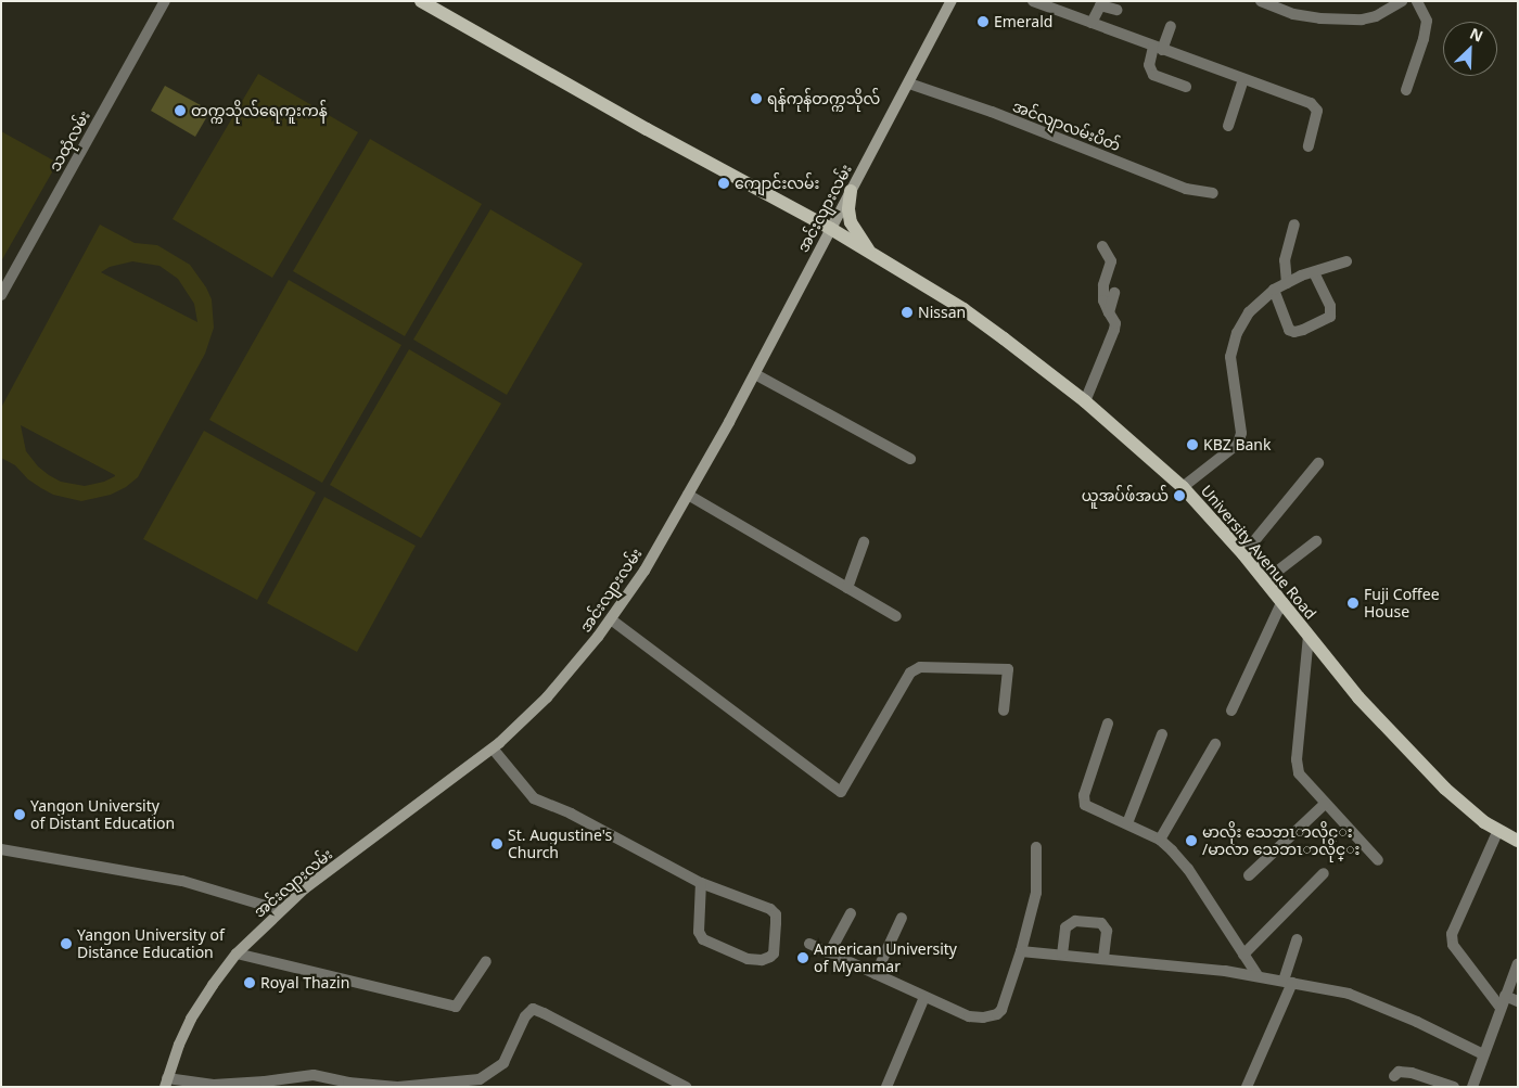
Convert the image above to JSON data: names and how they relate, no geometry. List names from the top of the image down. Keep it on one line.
{"streets":{"main road":["အင်းလျားလမ်း","University Avenue Road"],"street":["အင်လျာလမ်းပိတ်","သထုံလမ်း"]},"crossings":[["အင်လျာလမ်းပိတ်","အင်းလျားလမ်း"],["အင်းလျားလမ်း","University Avenue Road"]],"places":["Emerald","ရန်ကုန်တက္ကသိုလ်","တက္ကသိုလ်ရေကူးကန်","ကျောင်းလမ်း","Nissan","KBZ Bank","ယူအပ်ဖ်အယ်","Fuji Coffee House","Yangon University of Distant Education","မာလိုး သေဘၤာလိုင္း /မာလာ သေဘၤာလိုင္း","St. Augustine's Church","Yangon University of Distance Education","American University of Myanmar","Royal Thazin"],"north":"top right"}
